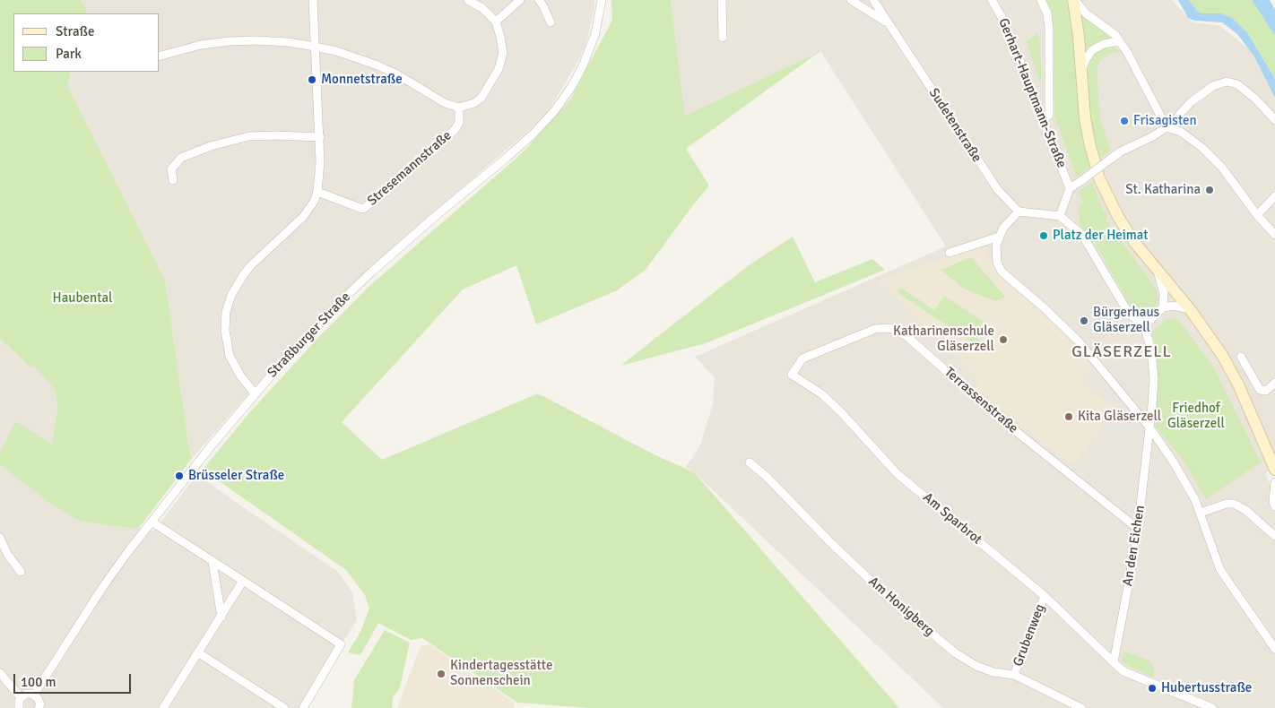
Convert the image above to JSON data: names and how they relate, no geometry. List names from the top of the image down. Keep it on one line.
{"streets":{"street":["Gerhart-Hauptmann-Straße","Sudetenstraße","Stresemannstraße","Straßburger Straße","Terrassenstraße","Am Sparbrot","An den Eichen","Am Honigberg","Grubenweg"]},"crossings":[["Terrassenstraße","Am Sparbrot"],["Terrassenstraße","An den Eichen"],["Am Sparbrot","An den Eichen"],["Am Sparbrot","Grubenweg"],["Am Honigberg","Grubenweg"]],"districts":["GLÄSERZELL"],"parks":["Haubental","Friedhof Gläserzell"],"places":["Monnetstraße","Frisagisten","St. Katharina","Platz der Heimat","Bürgerhaus Gläserzell","Katharinenschule Gläserzell","Kita Gläserzell","Brüsseler Straße","Kindertagesstätte Sonnenschein","Hubertusstraße"],"legend":["Straße","Park"],"scale_bar":"100 m"}
